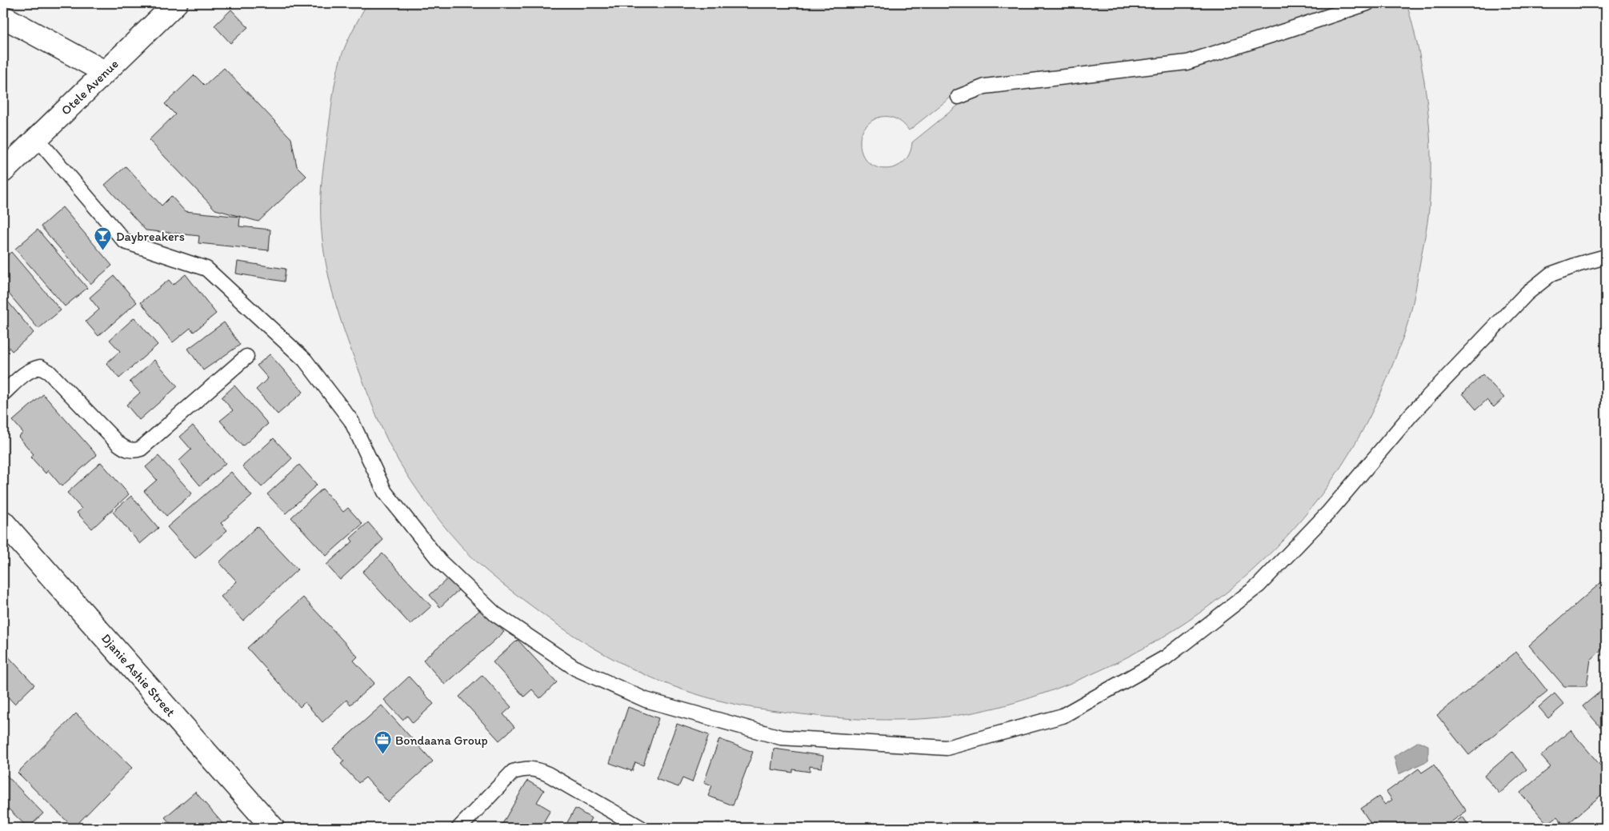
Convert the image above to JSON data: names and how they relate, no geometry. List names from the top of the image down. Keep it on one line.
{"streets":{"street":["Otele Avenue","Djanie Ashie Street"]},"places":{"bar":["Daybreakers"],"office":["Bondaana Group"]}}
